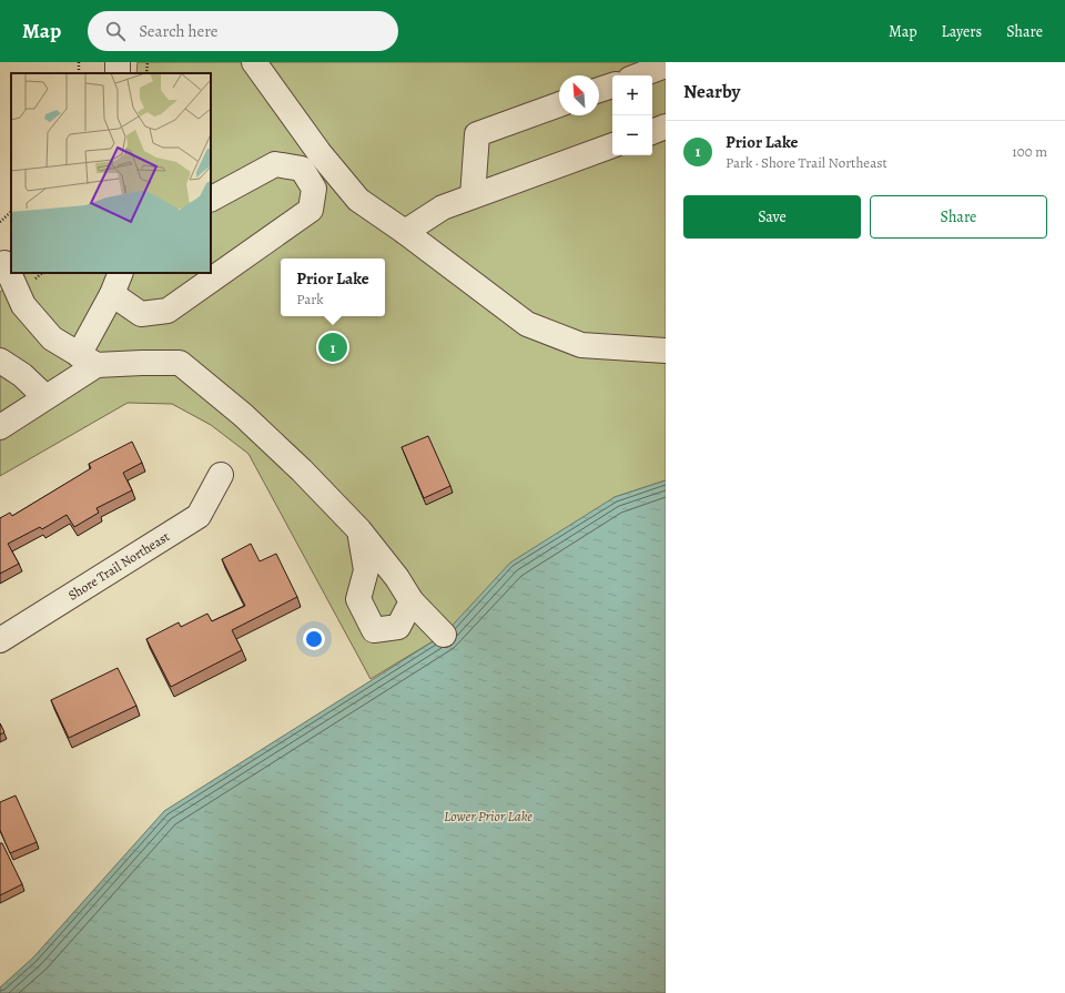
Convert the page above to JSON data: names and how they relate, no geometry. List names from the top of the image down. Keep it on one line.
{"streets":{"street":["Shore Trail Northeast"]},"water":["Lower Prior Lake"],"north":"top left","page":{"header":"Map","search":"Search here","nav":["Map","Layers","Share"],"heading":"Nearby","map_buttons":["+","−"],"list":[{"mark":"1","name":"Prior Lake","note":"Park · Shore Trail Northeast","value":"100 m"}],"buttons":["Save","Share"],"popup":["Prior Lake","Park"],"pins":"1"}}
